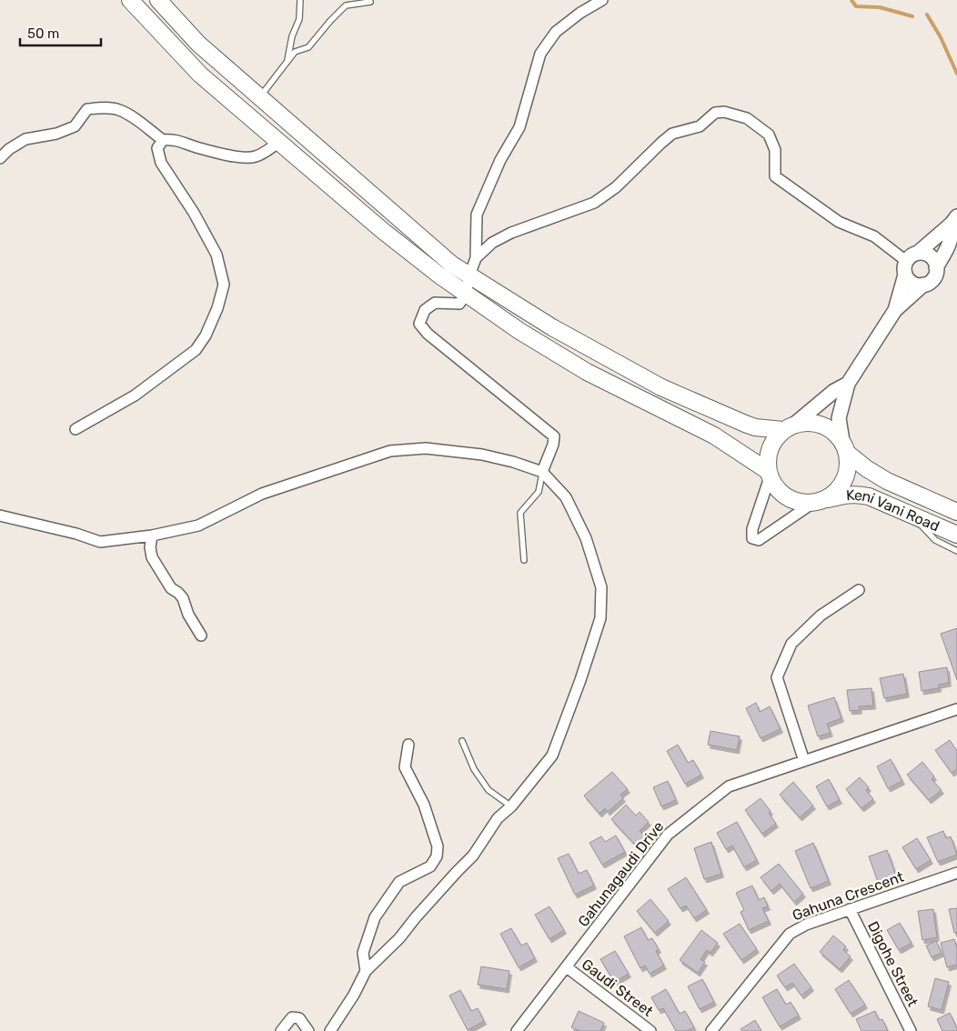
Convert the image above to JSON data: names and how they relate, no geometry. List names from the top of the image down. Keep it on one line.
{"streets":{"main road":["Keni Vani Road"],"street":["Gahunagaudi Drive","Gahuna Crescent","Digohe Street","Gaudi Street"]},"crossings":[["Gahunagaudi Drive","Gaudi Street"],["Gahuna Crescent","Digohe Street"]],"scale_bar":"50 m"}
